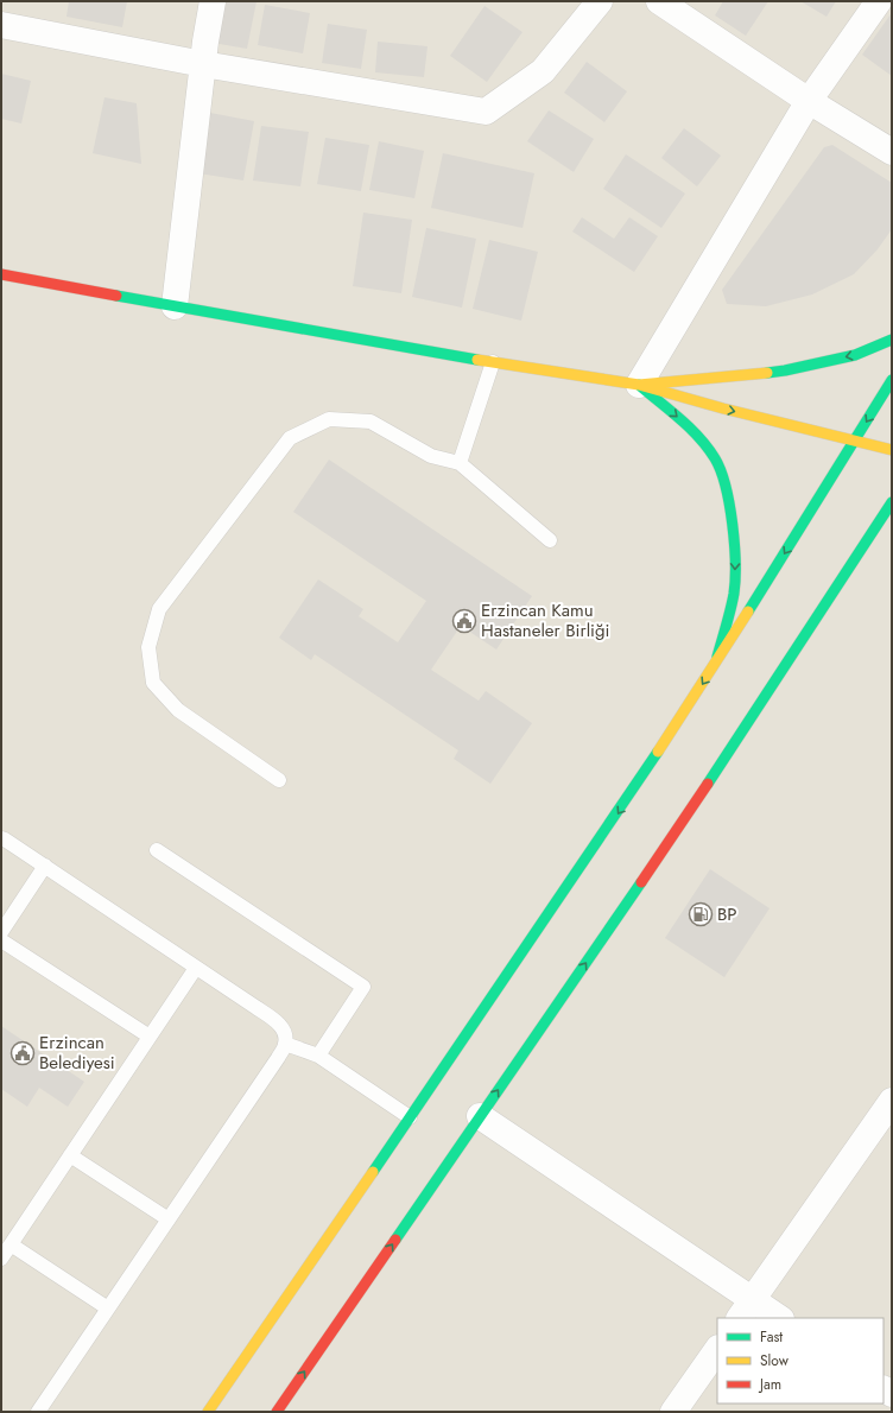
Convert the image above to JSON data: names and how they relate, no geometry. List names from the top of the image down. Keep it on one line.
{"places":{"public building":["Erzincan Kamu Hastaneler Birliği","Erzincan Belediyesi"],"fuel station":["BP"]},"legend":["Fast","Slow","Jam"]}
